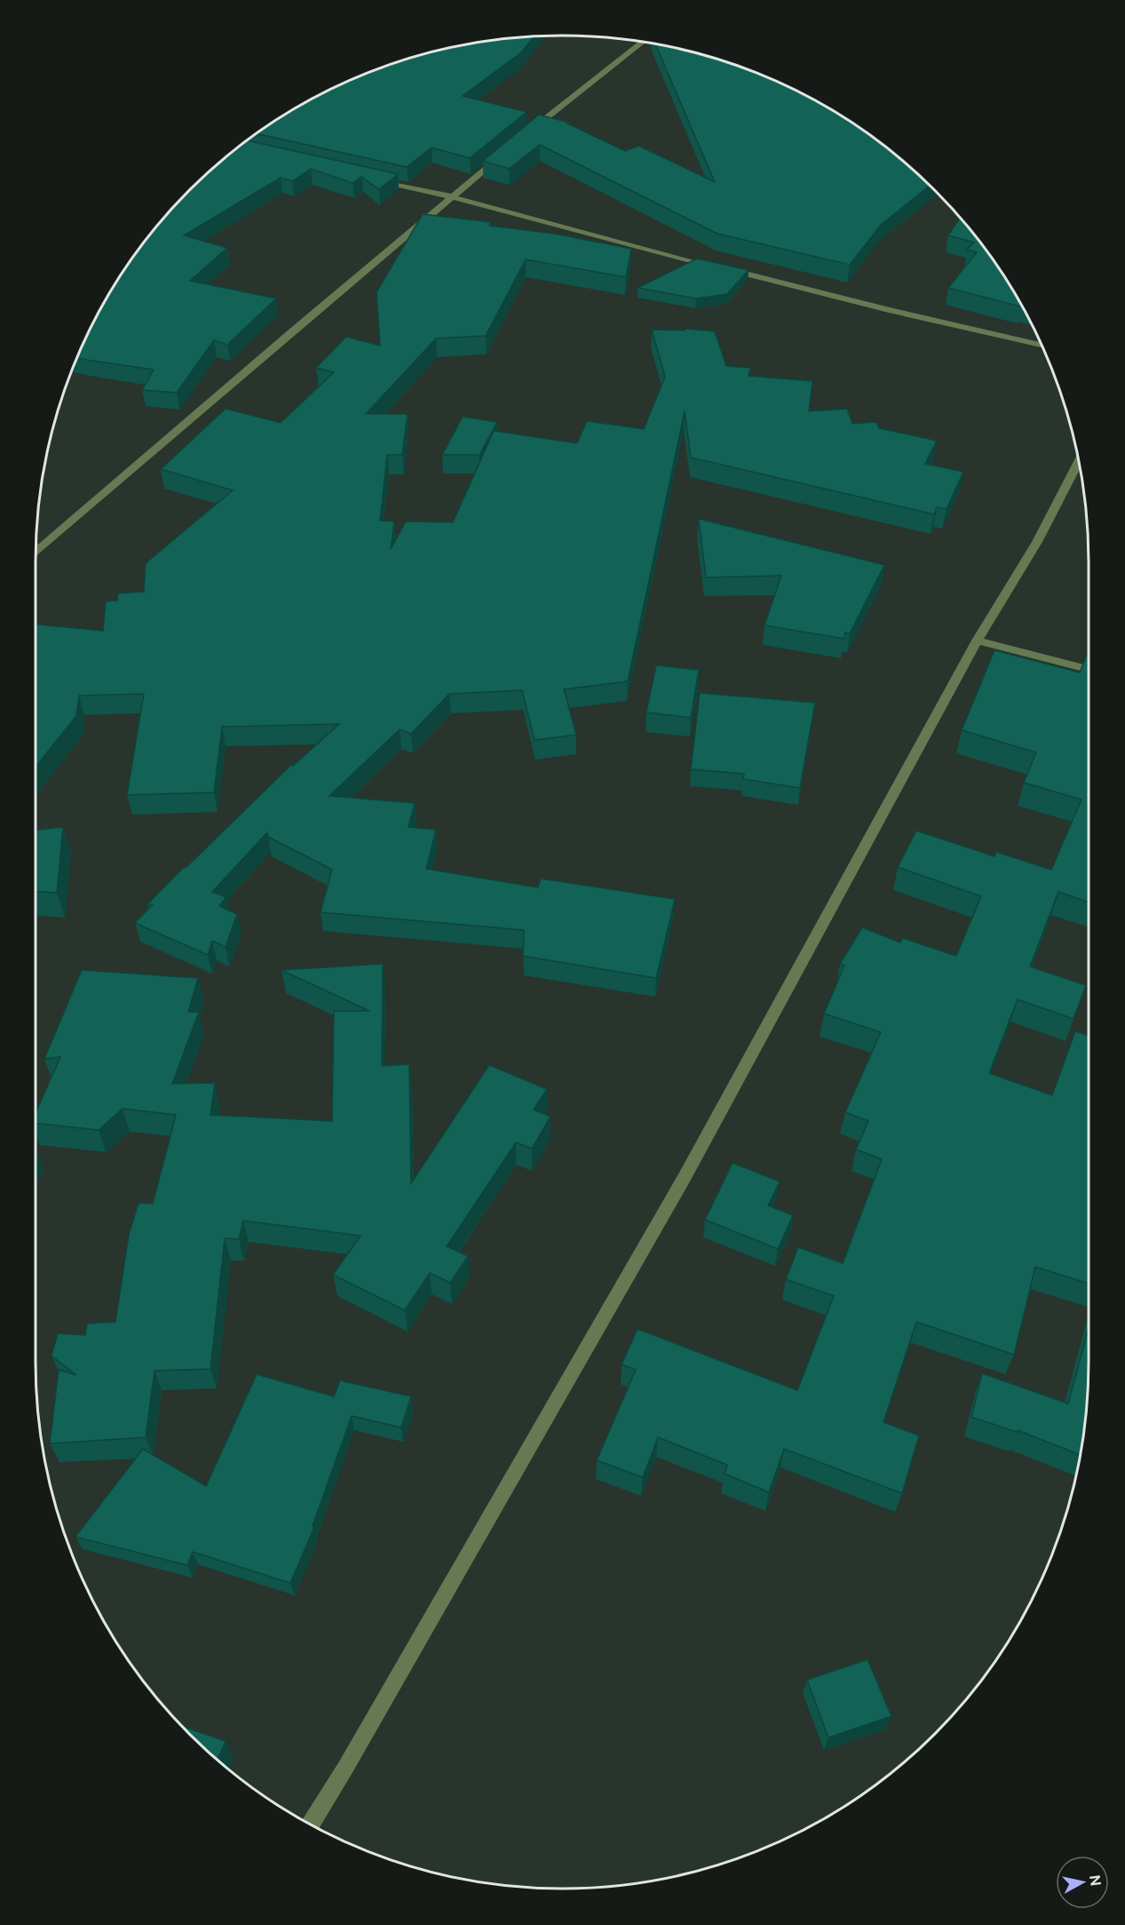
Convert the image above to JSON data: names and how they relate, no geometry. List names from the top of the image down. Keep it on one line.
{"north":"right"}
